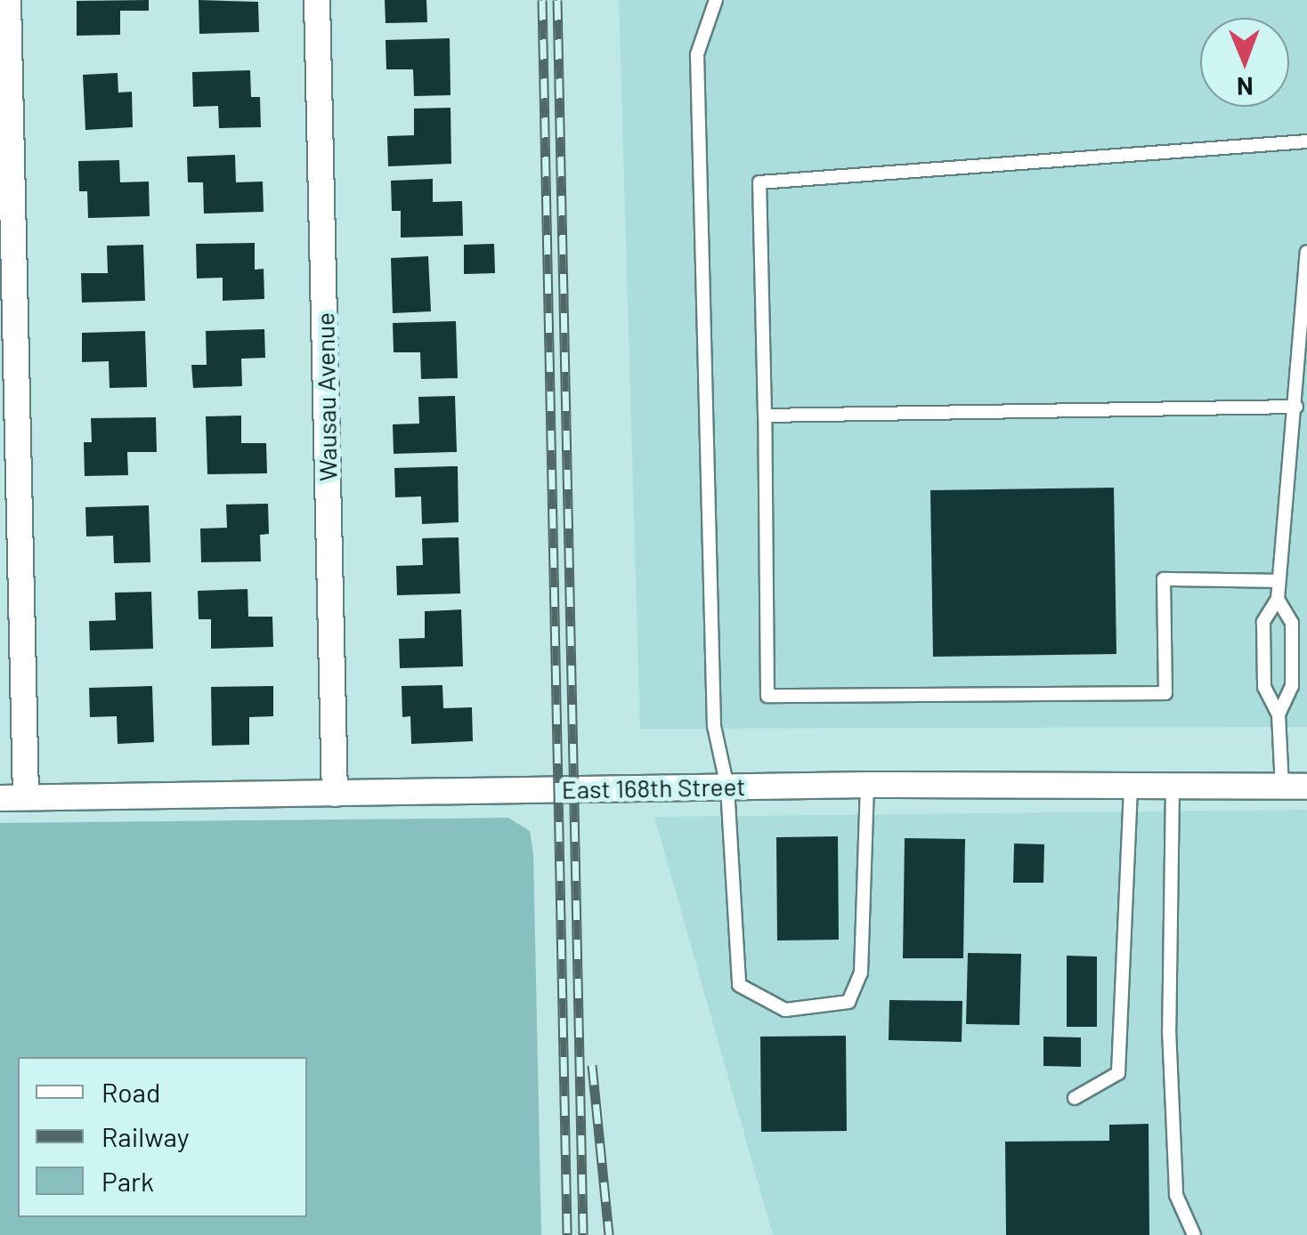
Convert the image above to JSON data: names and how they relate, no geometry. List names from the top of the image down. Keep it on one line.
{"streets":{"street":["Wausau Avenue","East 168th Street"]},"crossings":[["Wausau Avenue","East 168th Street"]],"legend":["Road","Railway","Park"],"north":"bottom"}
